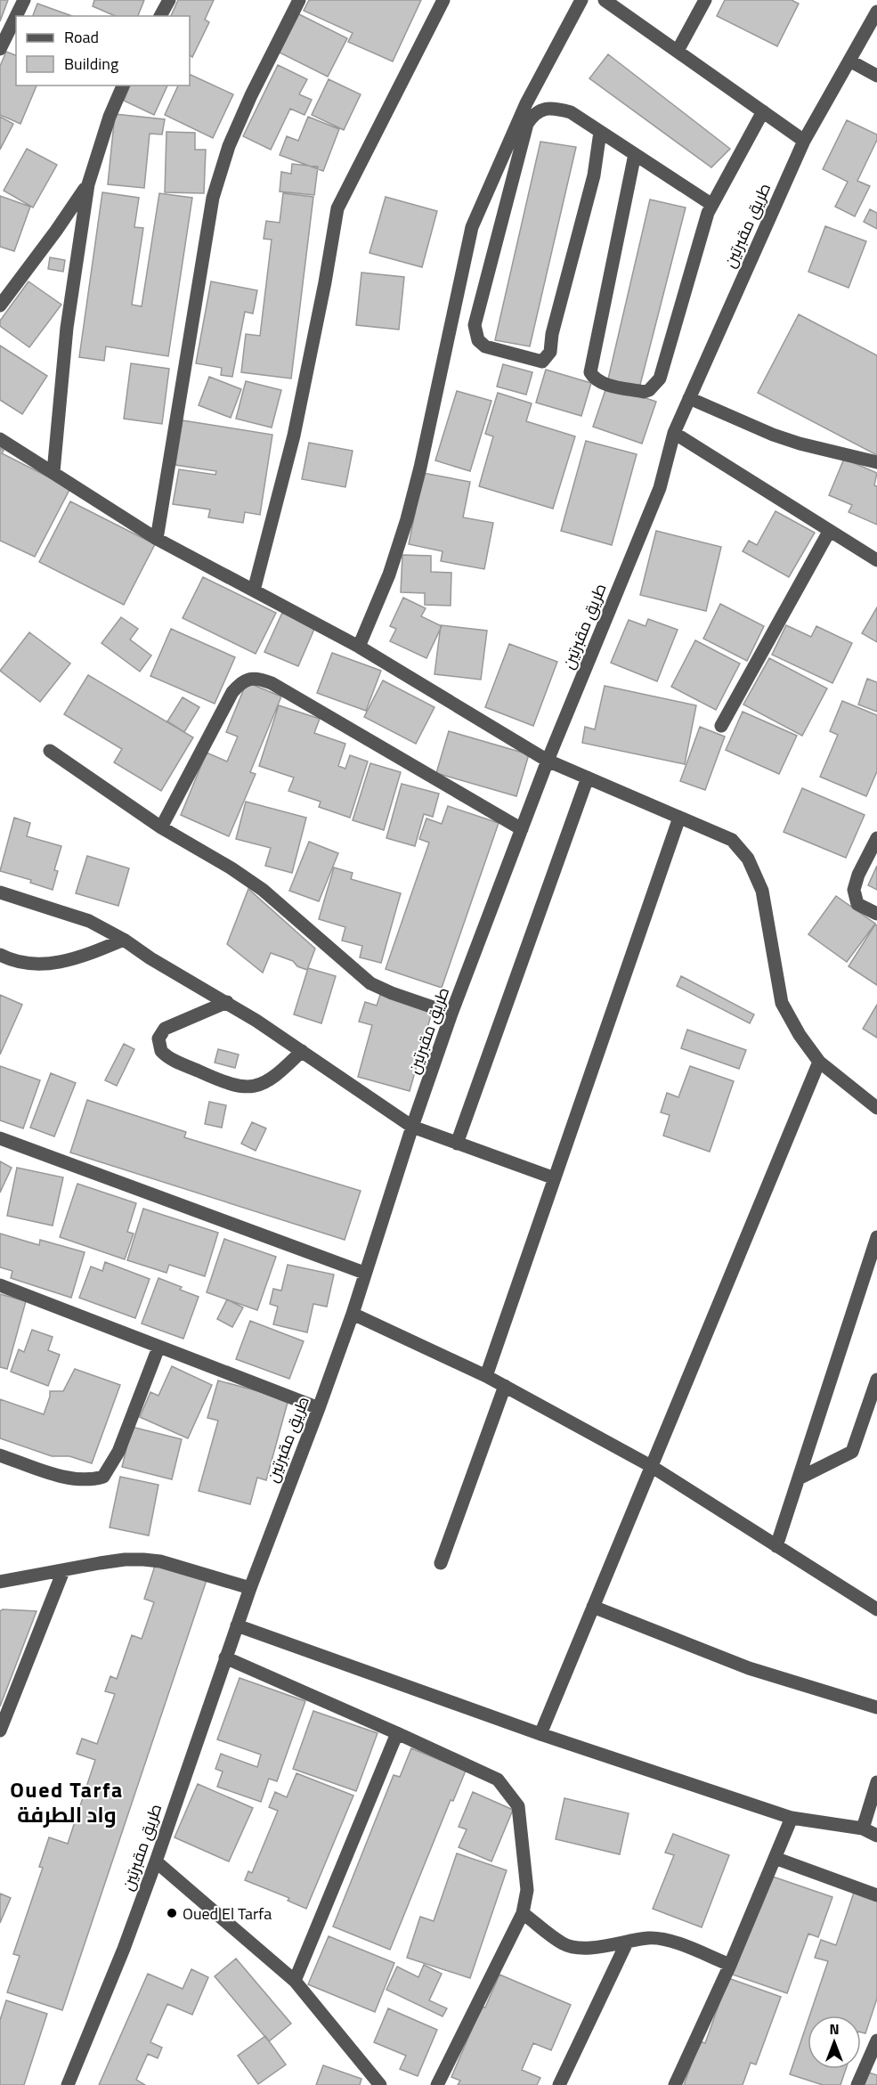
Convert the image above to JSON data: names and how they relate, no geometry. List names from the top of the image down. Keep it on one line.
{"streets":{"street":["طريق مقبرتين"]},"districts":["Oued Tarfa واد الطرفة"],"places":["Oued El Tarfa"],"legend":["Road","Building"],"north":"top"}
